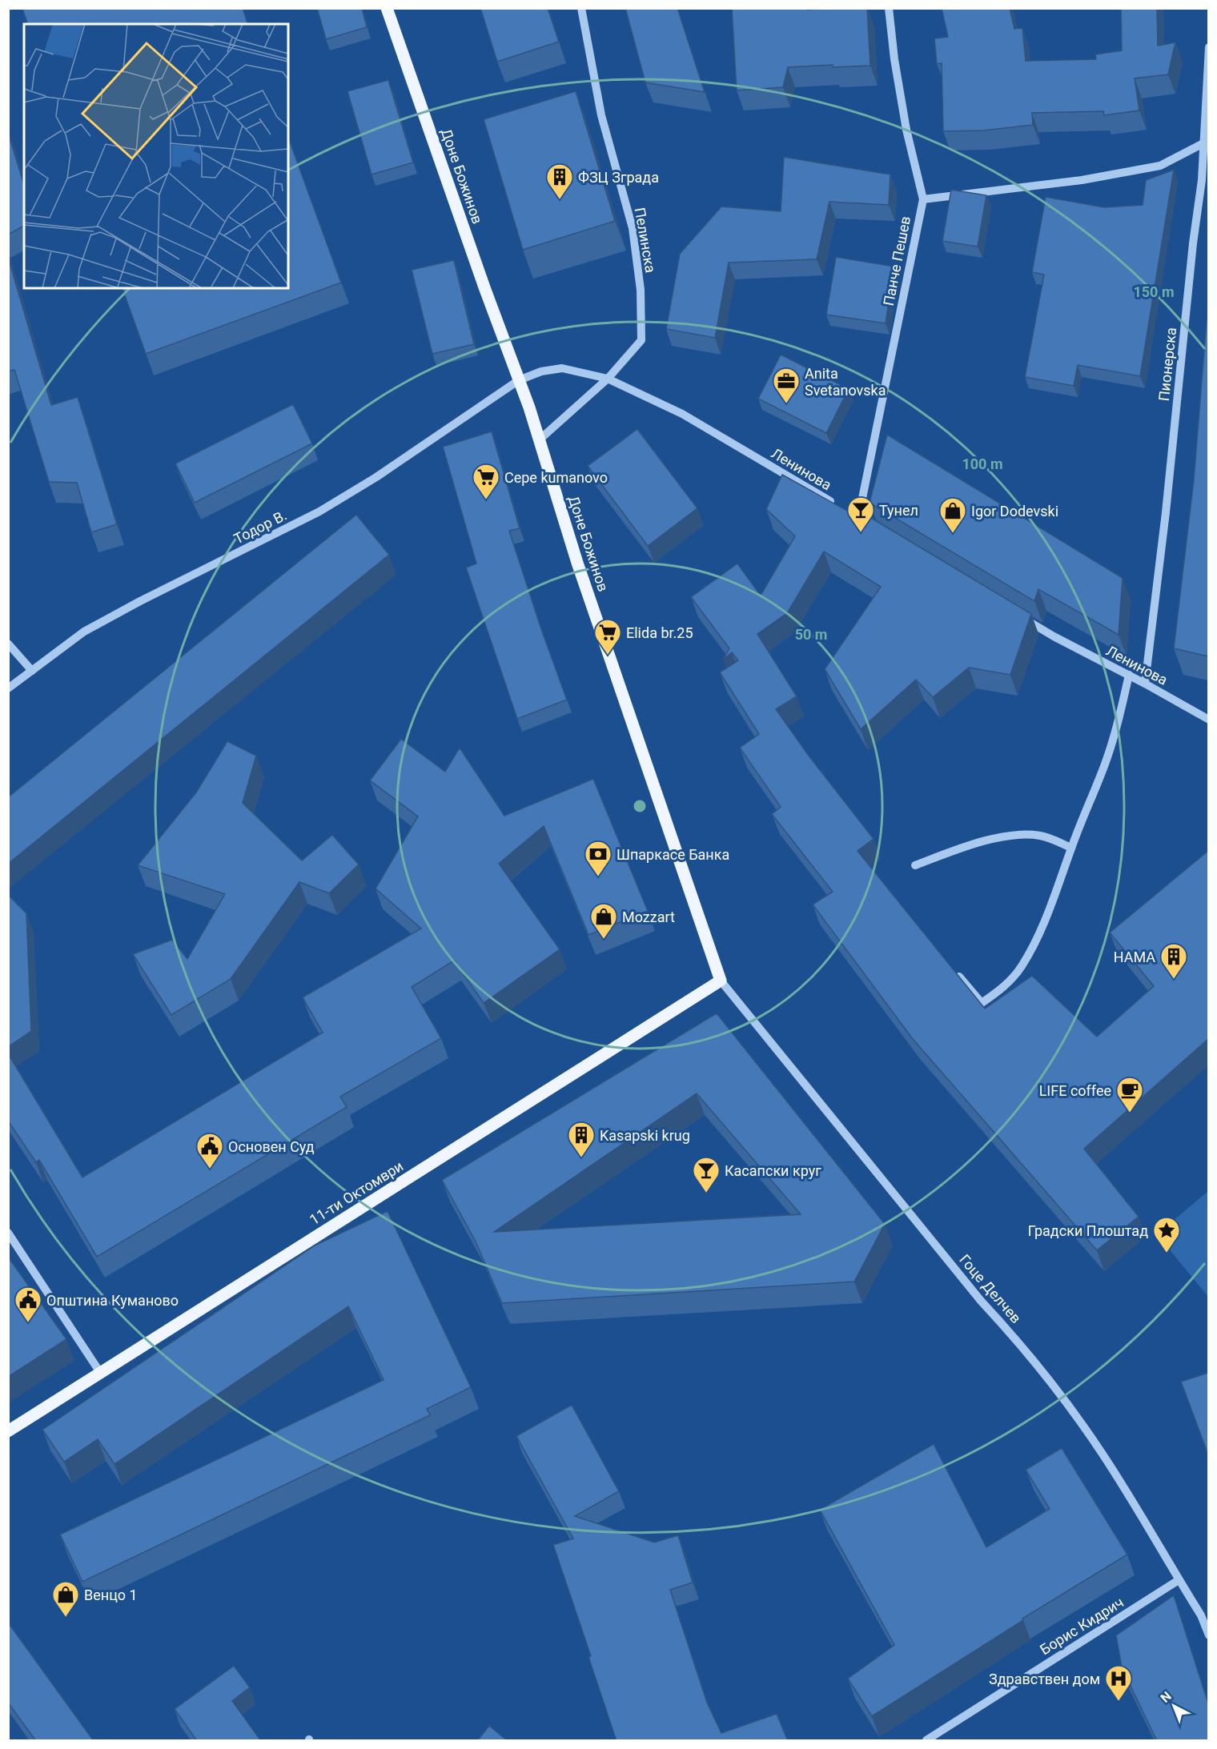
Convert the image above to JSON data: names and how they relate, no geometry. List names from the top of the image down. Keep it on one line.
{"streets":{"main road":["Доне Божинов","11-ти Октомври"],"street":["Пелинска","Панче Пешев","Пионерска","Ленинова","Тодор В.","Гоце Делчев","Борис Кидрич"]},"crossings":[["Доне Божинов","Пелинска"],["Доне Божинов","Ленинова"],["Доне Божинов","Тодор В."],["Доне Божинов","11-ти Октомври"],["Доне Божинов","Гоце Делчев"],["Пелинска","Ленинова"],["Пионерска","Ленинова"],["Ленинова","Тодор В."],["11-ти Октомври","Гоце Делчев"],["Гоце Делчев","Борис Кидрич"]],"places":{"building":["ФЗЦ Зграда","НАМА","Kasapski krug"],"office":["Anita Svetanovska"],"supermarket":["Cepe kumanovo","Elida br.25"],"bar":["Тунел","Касапски круг"],"shop":["Igor Dodevski","Mozzart","Венцо 1"],"bank":["Шпаркасе Банка"],"cafe":["LIFE coffee"],"public building":["Основен Суд","Општина Куманово"],"place":["Градски Плоштад"],"hospital":["Здравствен дом"]},"north":"top left","rings":["150 m","100 m","50 m"]}
